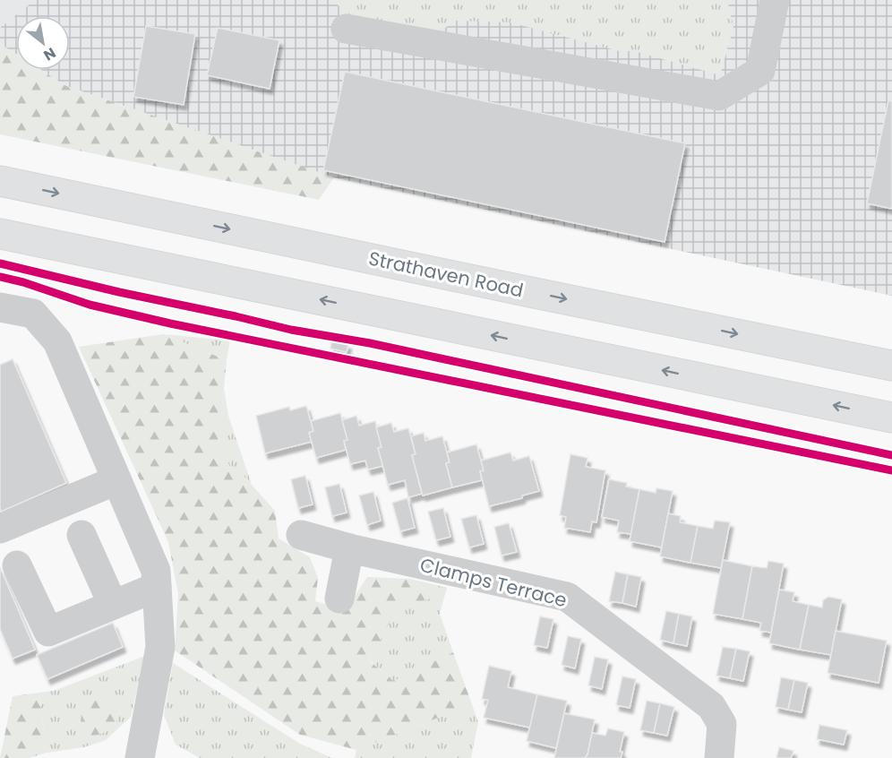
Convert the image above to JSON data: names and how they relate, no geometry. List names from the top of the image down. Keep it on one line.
{"streets":{"main road":["Strathaven Road"],"street":["Clamps Terrace"]},"north":"bottom right"}
